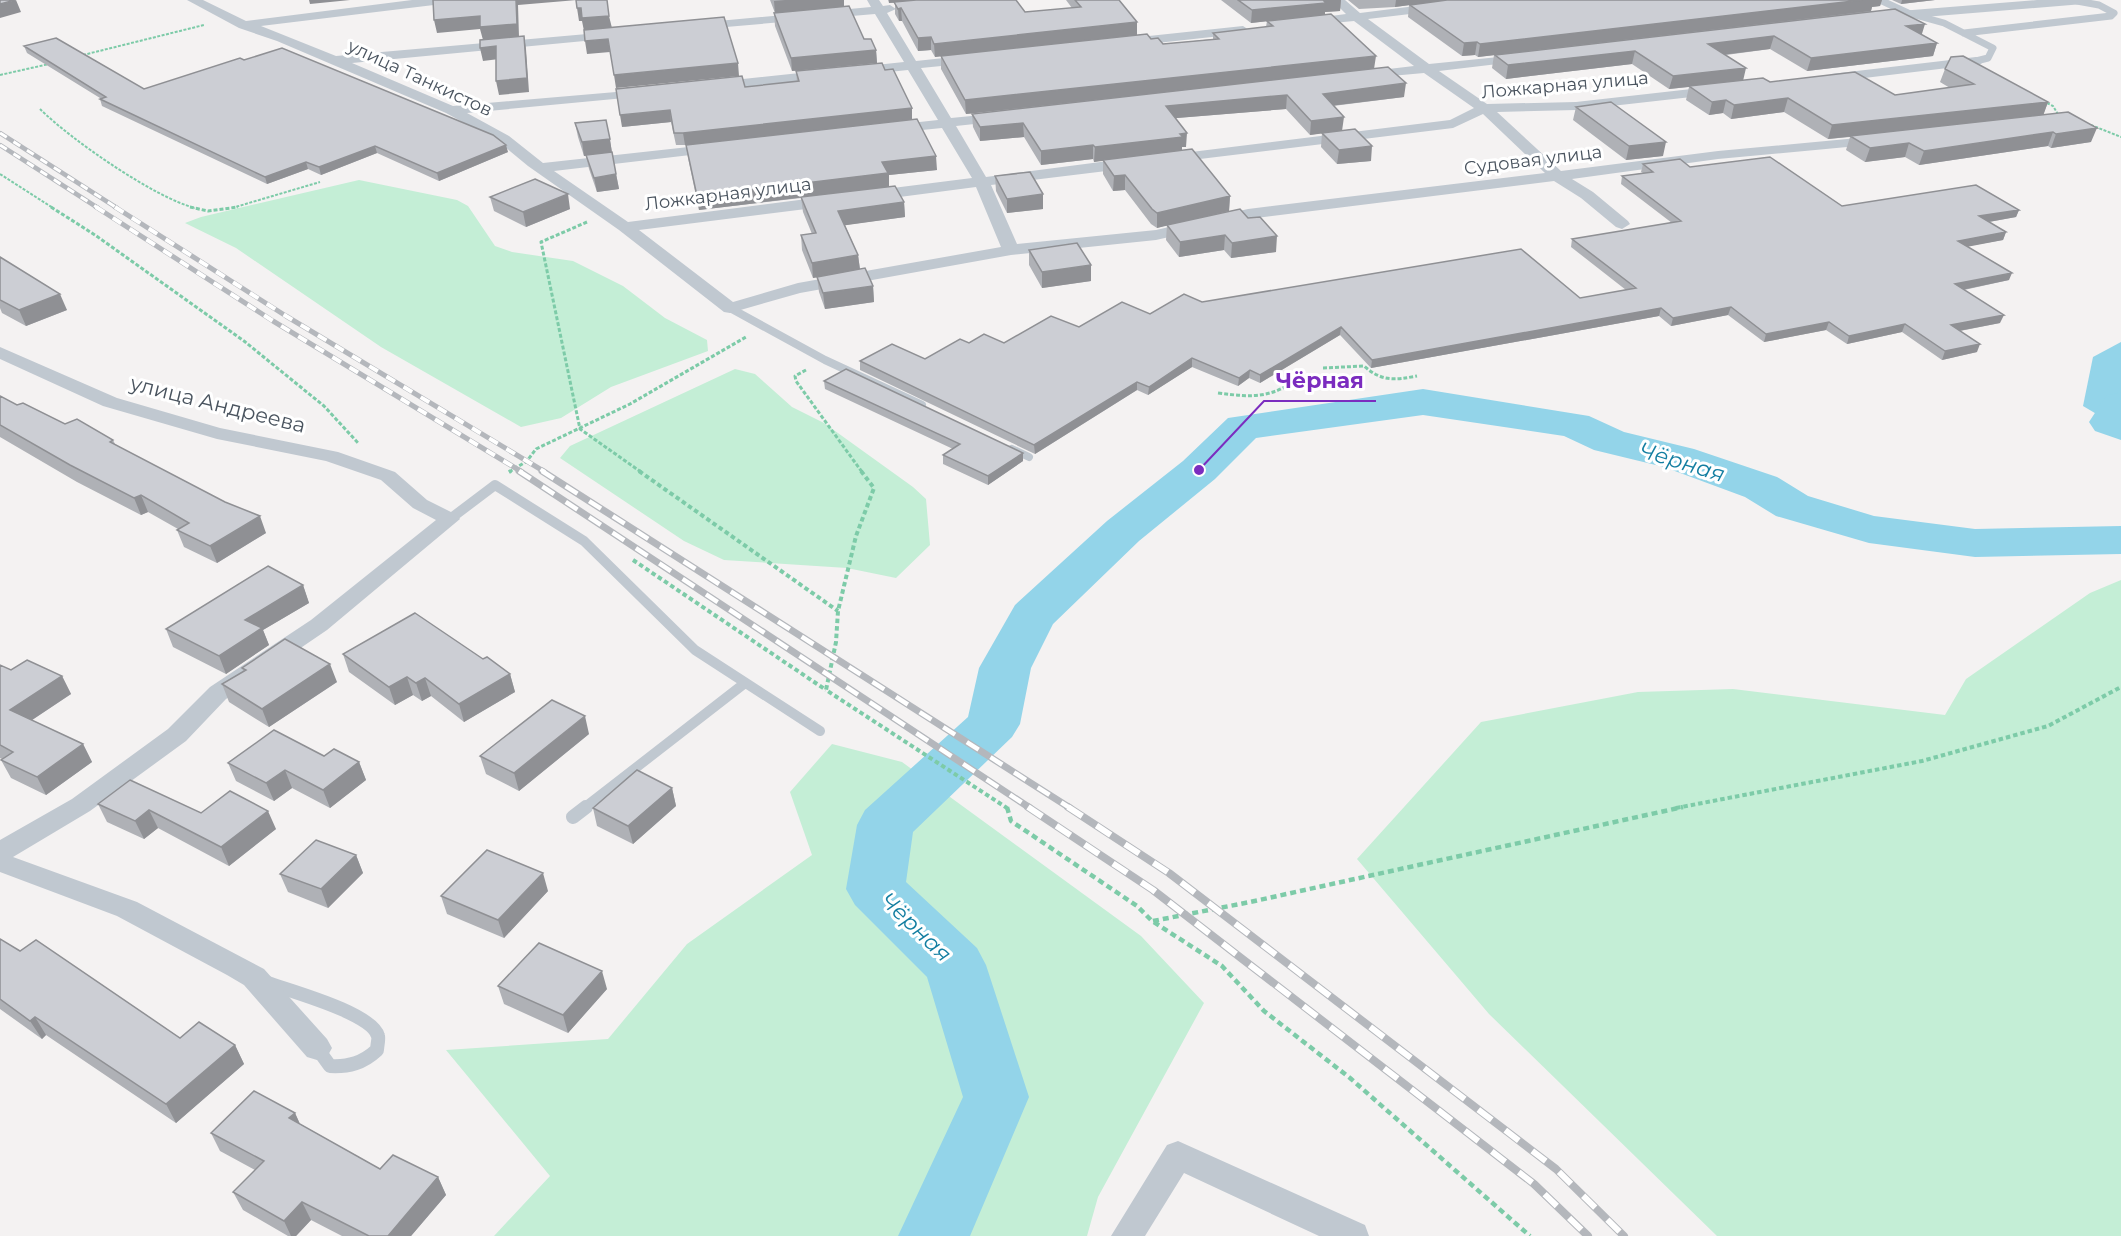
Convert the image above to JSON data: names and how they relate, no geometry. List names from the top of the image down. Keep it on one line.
{"streets":{"street":["улица Танкистов","Ложкарная улица","Судовая улица","улица Андреева"]},"crossings":[["улица Танкистов","Ложкарная улица"],["улица Танкистов","Судовая улица"]],"water":["Чёрная"],"places":["Чёрная"]}
